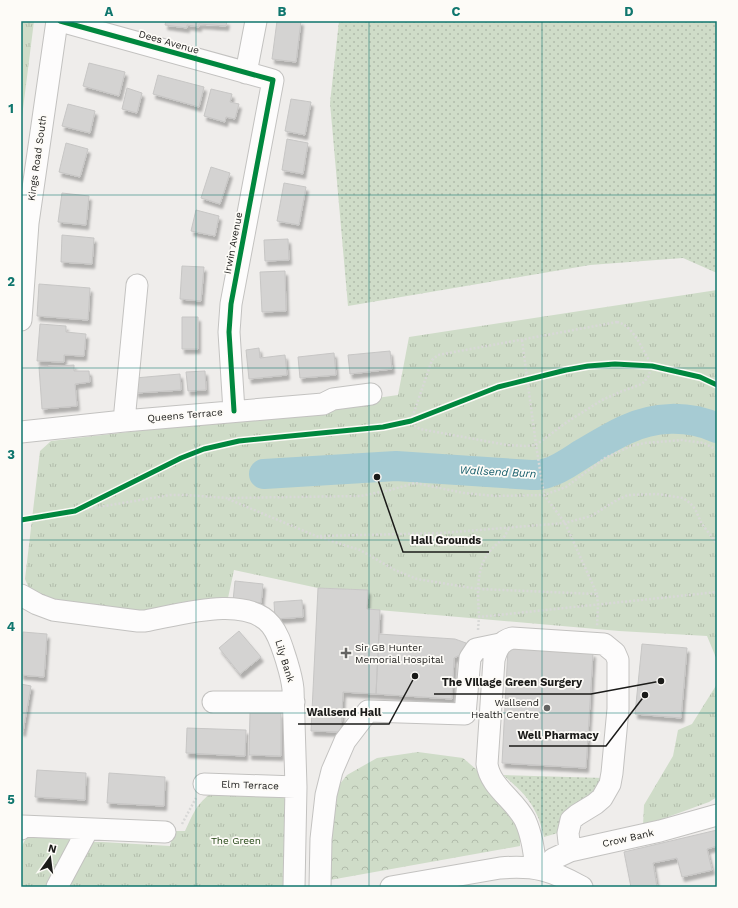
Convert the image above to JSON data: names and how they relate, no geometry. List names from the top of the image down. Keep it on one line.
{"streets":{"street":["Dees Avenue","Kings Road South","Irwin Avenue","Queens Terrace","Lily Bank","Elm Terrace","Crow Bank"]},"crossings":[["Dees Avenue","Kings Road South"],["Dees Avenue","Irwin Avenue"],["Irwin Avenue","Queens Terrace"],["Lily Bank","Elm Terrace"]],"water":["Wallsend Burn"],"parks":["The Green"],"places":{"other":["Hall Grounds","Wallsend Hall","The Village Green Surgery","Well Pharmacy","Wallsend Health Centre"],"health":["Sir GB Hunter Memorial Hospital"]},"north":"top","grid":{"columns":["A","B","C","D"],"rows":["1","2","3","4","5"]}}
